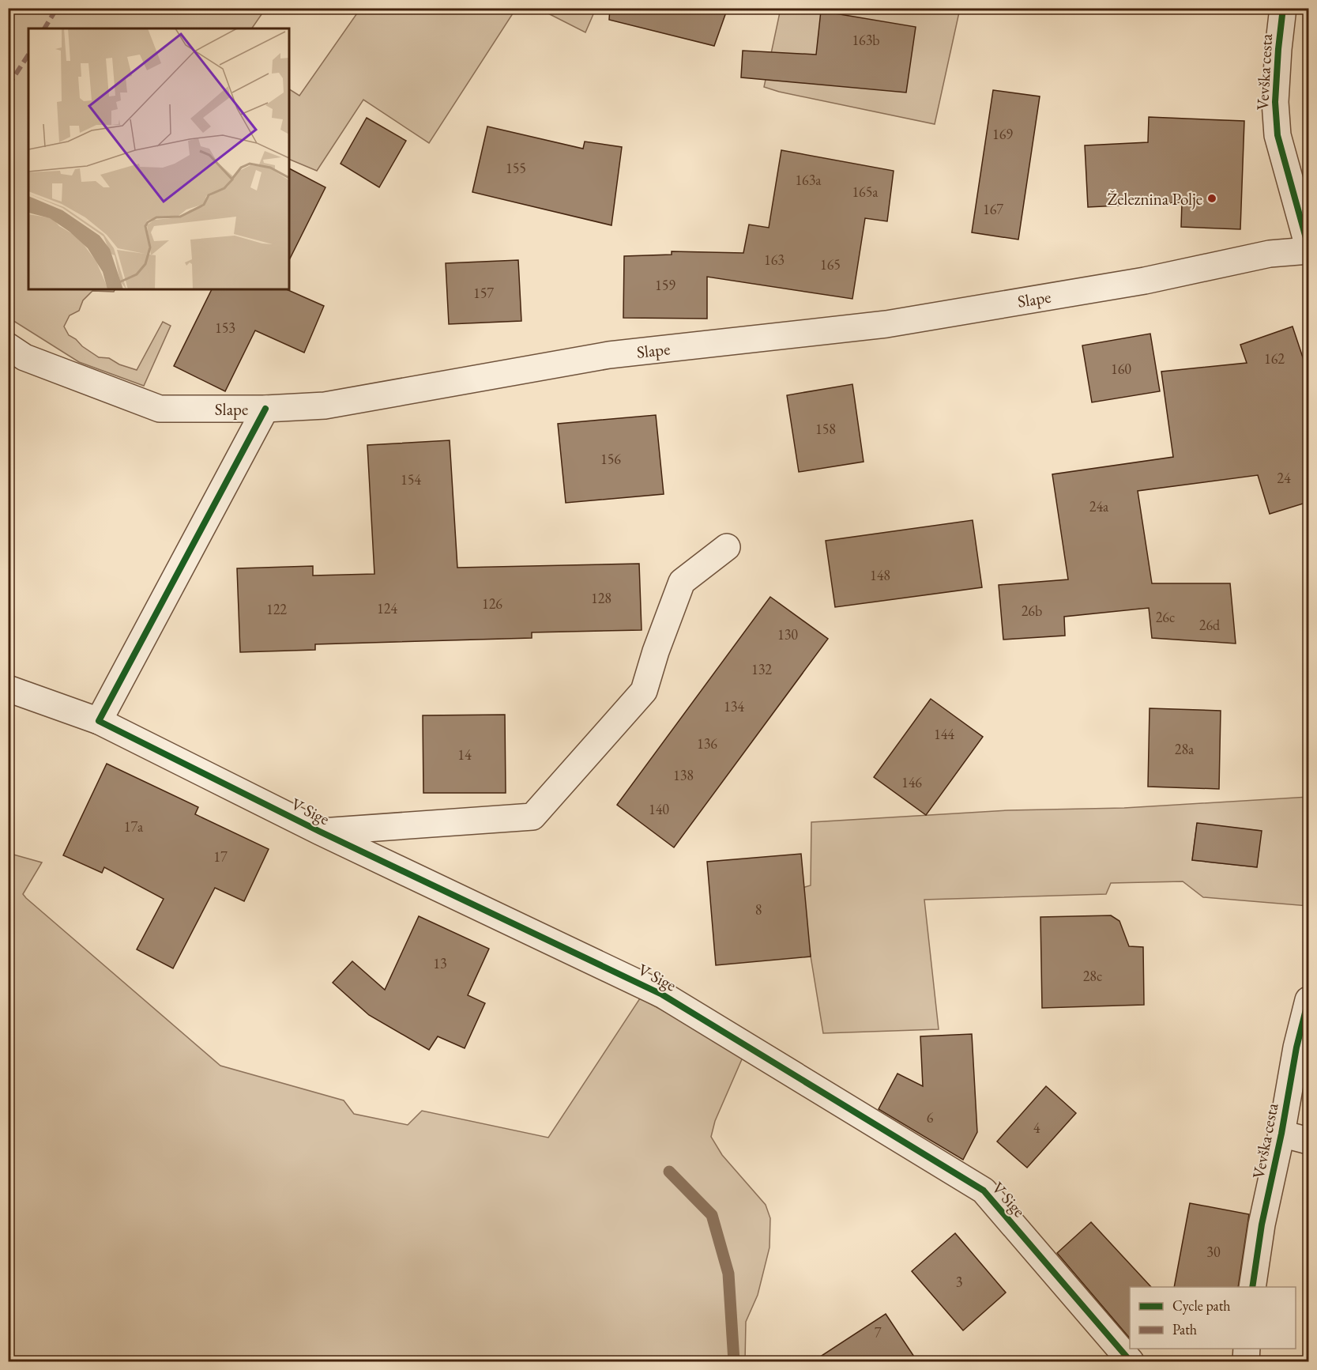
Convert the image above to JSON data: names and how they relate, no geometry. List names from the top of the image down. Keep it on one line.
{"streets":{"street":["Vevška cesta","Slape","V Sige"]},"places":["Železnina Polje"],"house_numbers":["163b","169","155","163a","165a","167","163","165","159","157","153","162","160","158","156","24","154","24a","148","128","126","124","122","26b","26c","26d","130","132","134","144","136","28a","14","138","146","140","17a","17","8","13","28c","6","4","30","3","7"],"legend":["Cycle path","Path"]}
